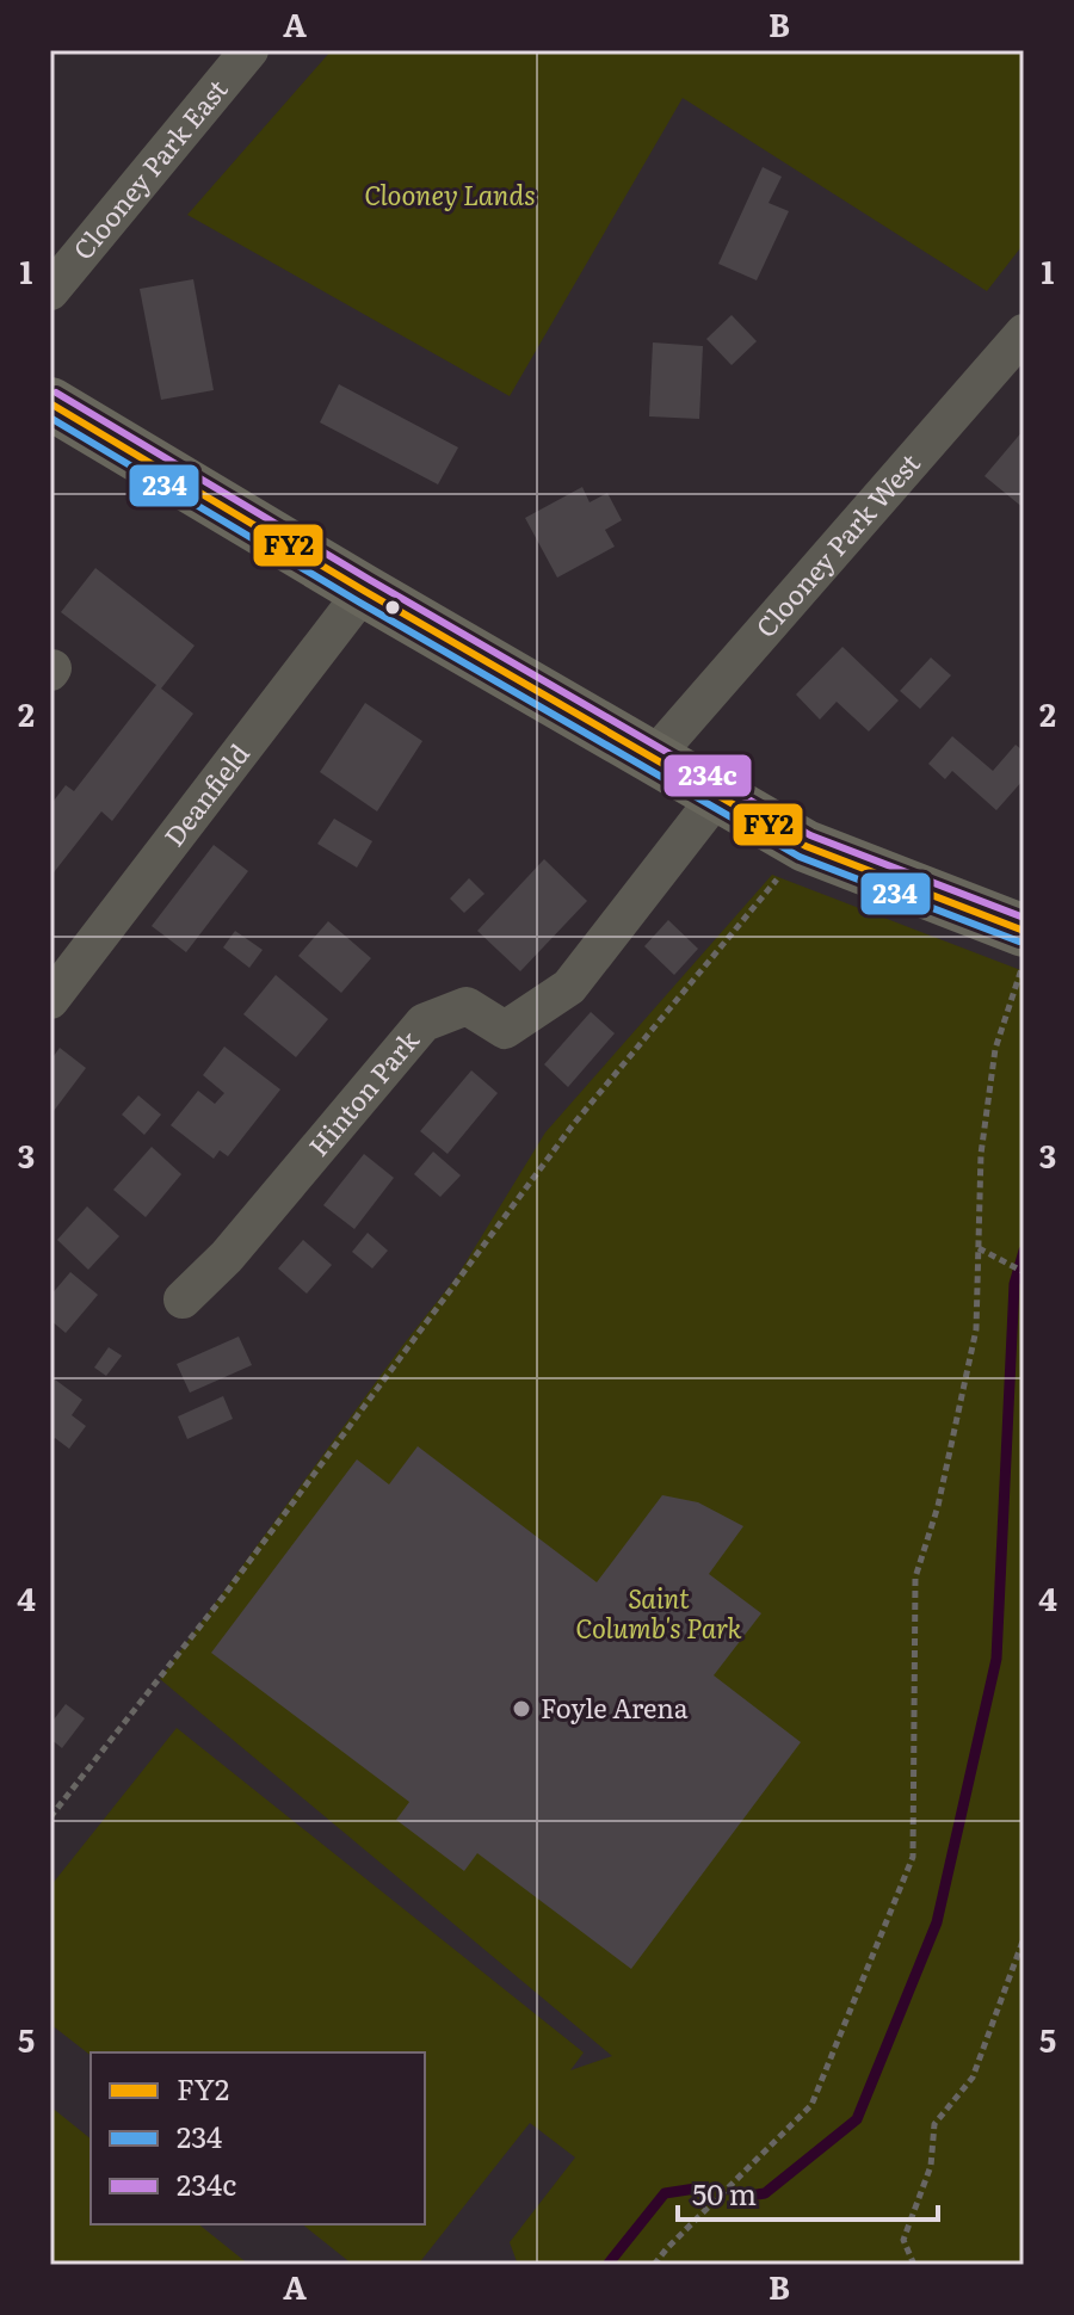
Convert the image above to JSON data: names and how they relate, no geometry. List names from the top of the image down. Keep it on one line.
{"streets":{"street":["Clooney Park East","Clooney Park West","Deanfield","Hinton Park"]},"parks":["Clooney Lands","Saint Columb's Park"],"places":["Foyle Arena"],"lines":["transit line 234c","transit line FY2","transit line 234"],"legend":["FY2","234","234c"],"scale_bar":"50 m","grid":{"columns":["A","B"],"rows":["1","2","3","4","5"]}}
